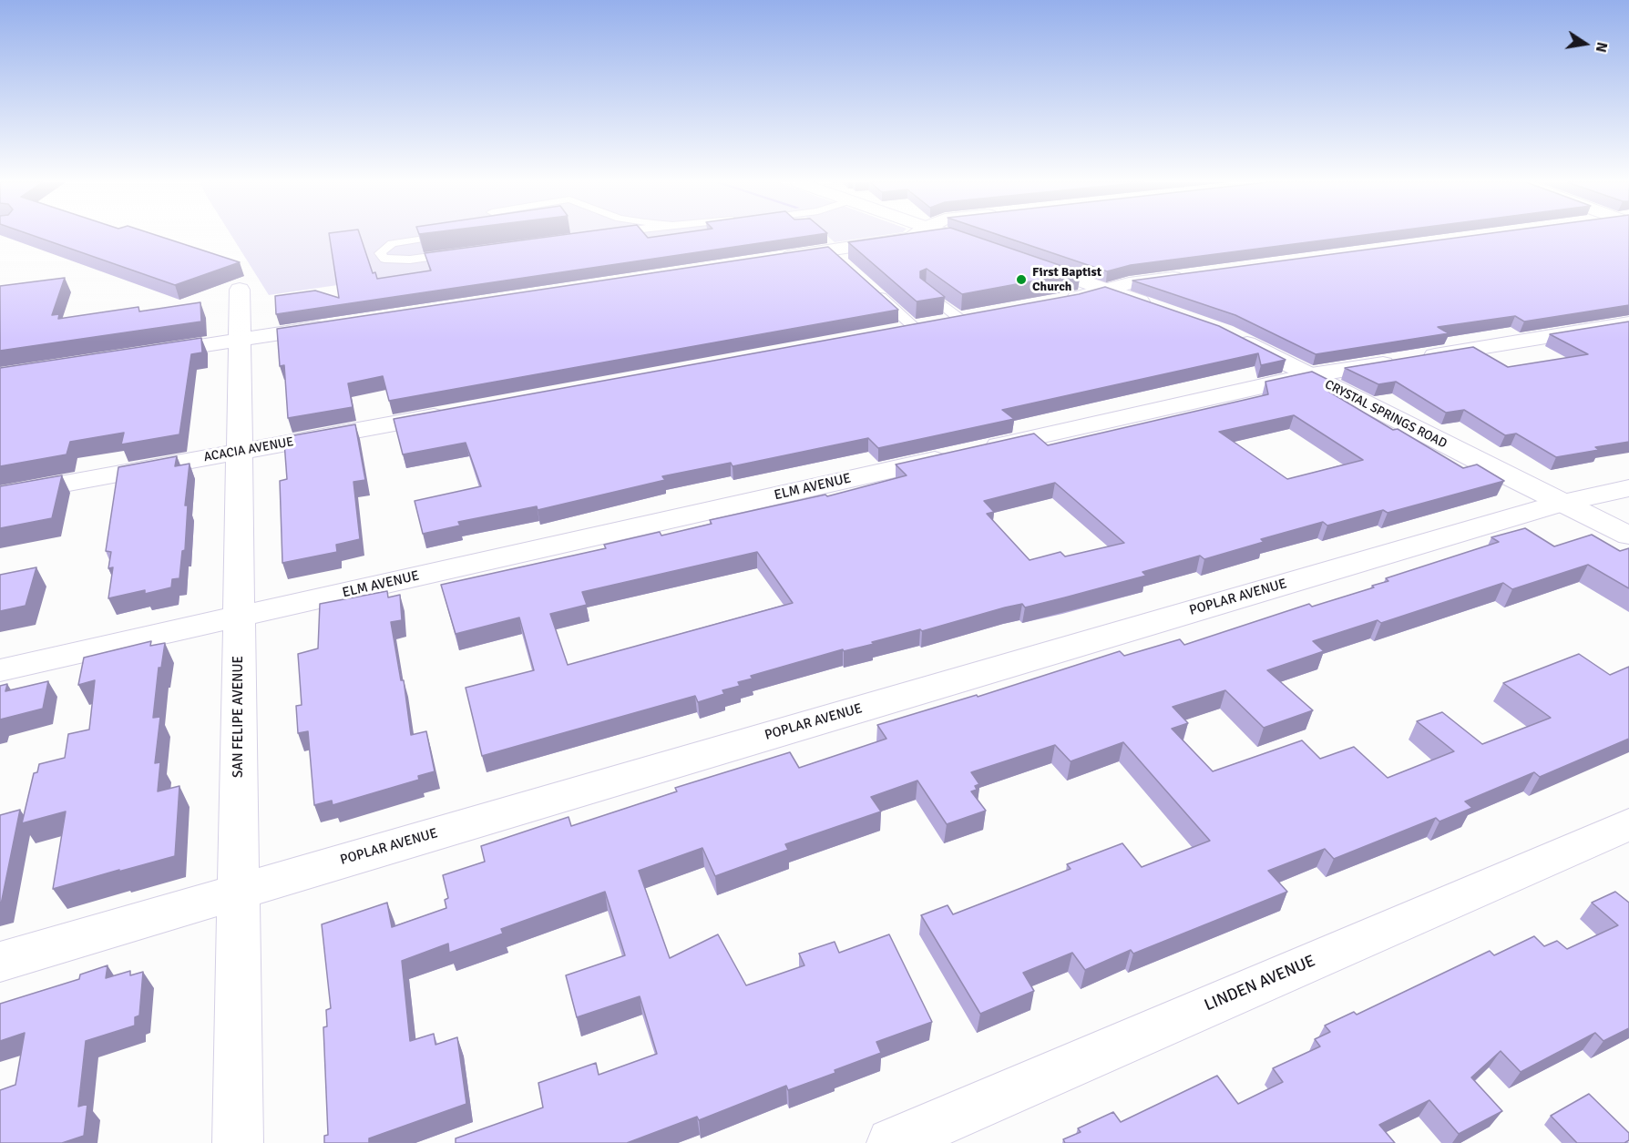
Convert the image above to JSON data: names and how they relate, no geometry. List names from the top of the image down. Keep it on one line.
{"streets":{"street":["CRYSTAL SPRINGS ROAD","ACACIA AVENUE","ELM AVENUE","POPLAR AVENUE","SAN FELIPE AVENUE","LINDEN AVENUE"]},"crossings":[["CRYSTAL SPRINGS ROAD","ELM AVENUE"],["CRYSTAL SPRINGS ROAD","POPLAR AVENUE"],["ACACIA AVENUE","SAN FELIPE AVENUE"],["ELM AVENUE","SAN FELIPE AVENUE"],["POPLAR AVENUE","SAN FELIPE AVENUE"]],"places":["First Baptist Church"],"north":"right"}
